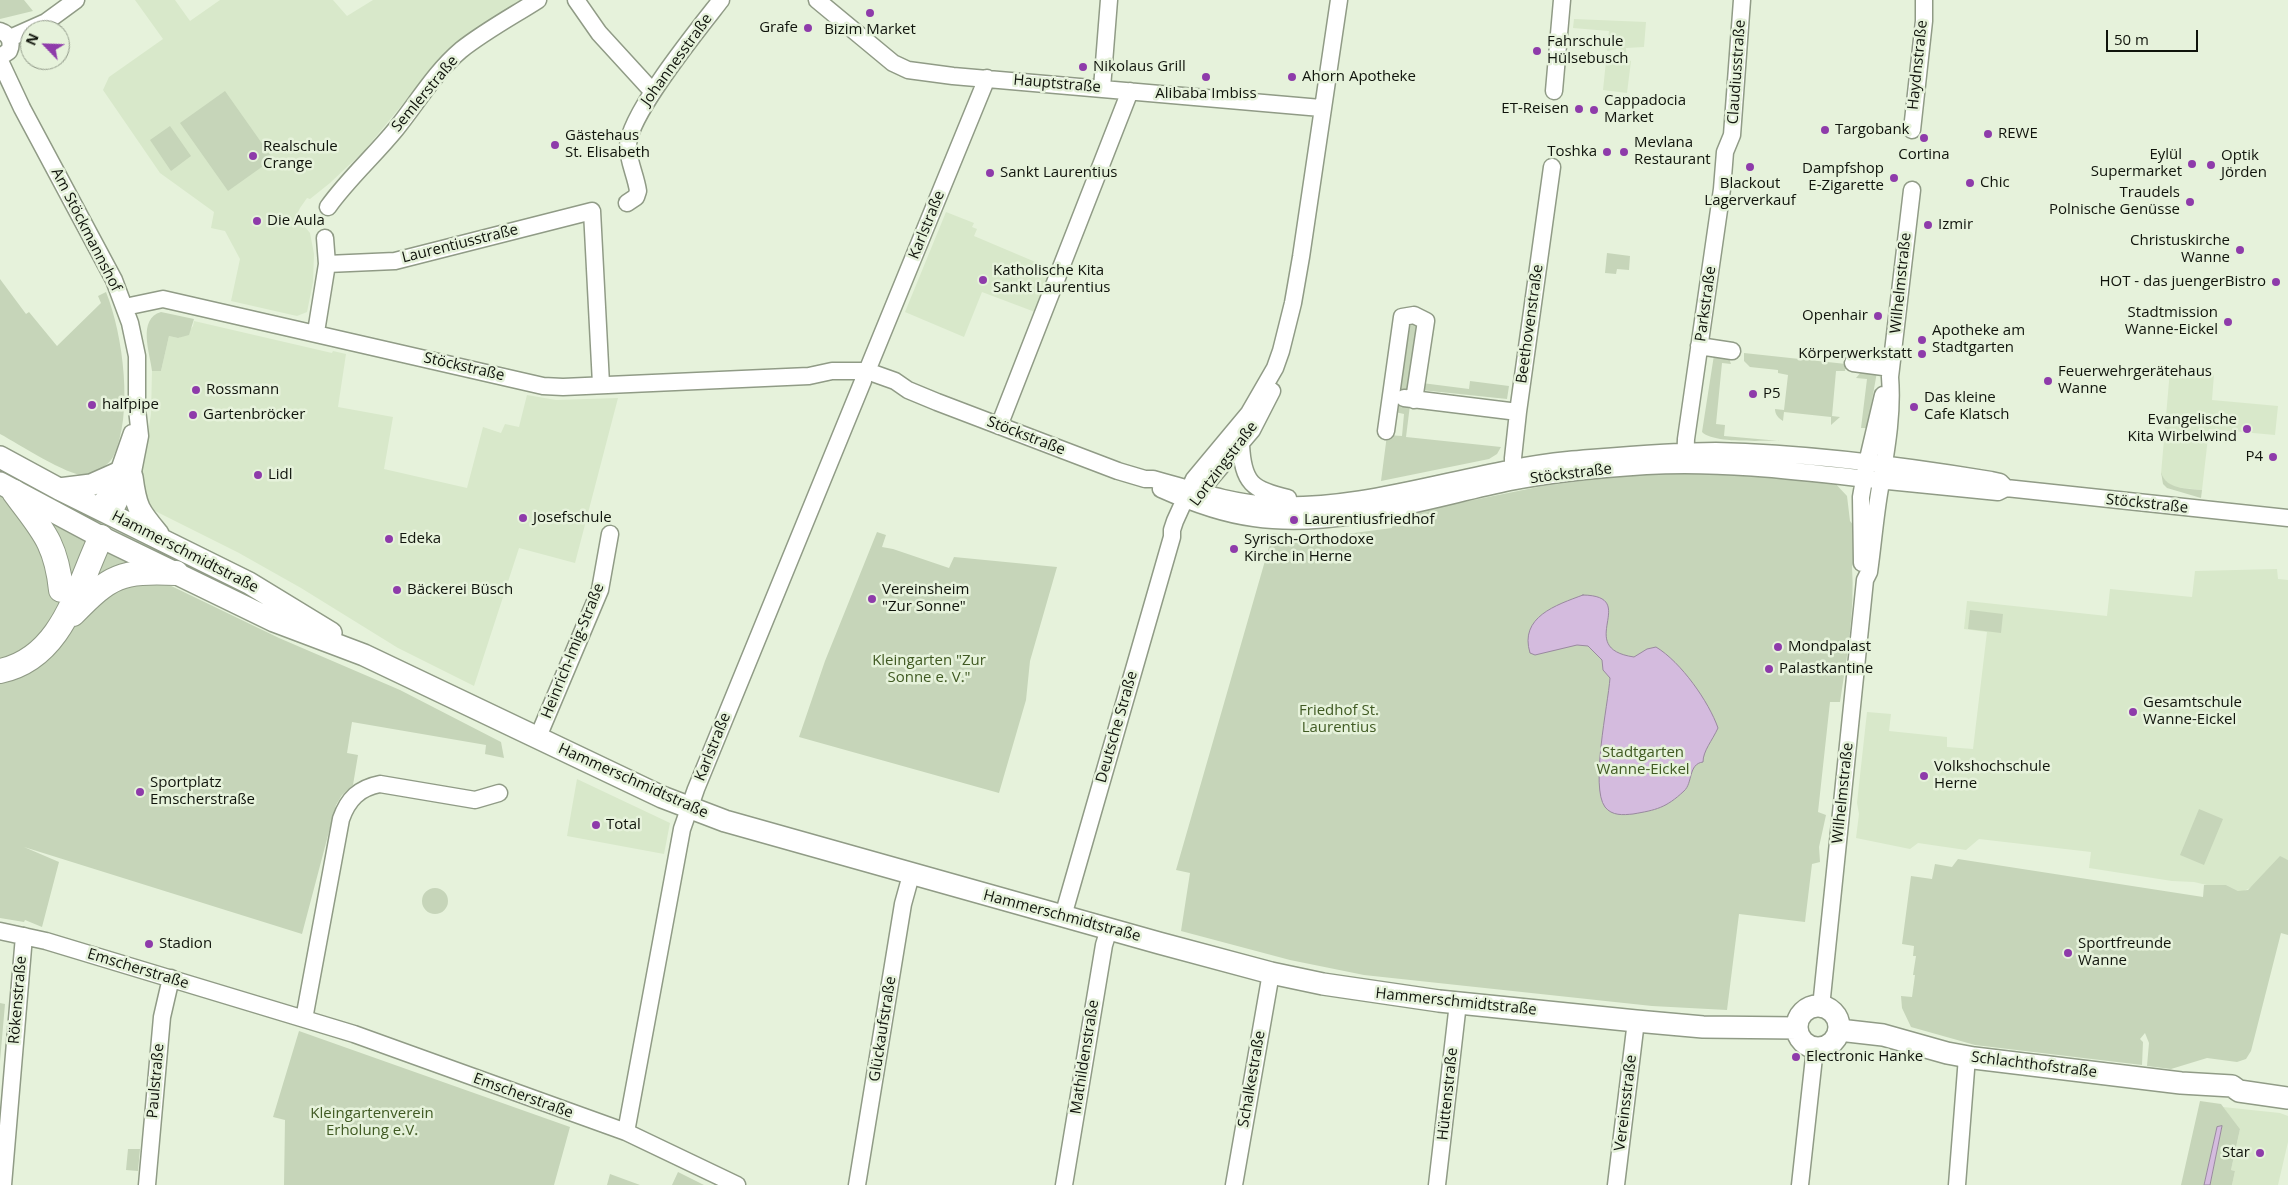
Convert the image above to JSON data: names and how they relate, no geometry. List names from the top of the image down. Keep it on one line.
{"streets":{"main road":["Hammerschmidtstraße","Schlachthofstraße"],"street":["Johannesstraße","Haydnstraße","Claudiusstraße","Hauptstraße","Semlerstraße","Karlstraße","Am Stöckmannshof","Laurentiusstraße","Wilhelmstraße","Parkstraße","Beethovenstraße","Stöckstraße","Lortzingstraße","Heinrich-Imig-Straße","Deutsche Straße","Emscherstraße","Rökenstraße","Glückaufstraße","Mathildenstraße","Schalkestraße","Paulstraße","Hüttenstraße","Vereinsstraße"]},"crossings":[["Claudiusstraße","Parkstraße"],["Hauptstraße","Karlstraße"],["Hauptstraße","Lortzingstraße"],["Karlstraße","Stöckstraße"],["Karlstraße","Hammerschmidtstraße"],["Karlstraße","Emscherstraße"],["Am Stöckmannshof","Stöckstraße"],["Am Stöckmannshof","Hammerschmidtstraße"],["Laurentiusstraße","Stöckstraße"],["Wilhelmstraße","Stöckstraße"],["Wilhelmstraße","Hammerschmidtstraße"],["Wilhelmstraße","Schlachthofstraße"],["Parkstraße","Stöckstraße"],["Beethovenstraße","Stöckstraße"],["Stöckstraße","Lortzingstraße"],["Lortzingstraße","Deutsche Straße"],["Hammerschmidtstraße","Heinrich-Imig-Straße"],["Hammerschmidtstraße","Deutsche Straße"],["Hammerschmidtstraße","Glückaufstraße"],["Hammerschmidtstraße","Mathildenstraße"],["Hammerschmidtstraße","Schlachthofstraße"],["Hammerschmidtstraße","Schalkestraße"],["Hammerschmidtstraße","Hüttenstraße"],["Hammerschmidtstraße","Vereinsstraße"],["Emscherstraße","Rökenstraße"],["Emscherstraße","Paulstraße"]],"parks":["Kleingarten \"Zur Sonne e. V.\"","Friedhof St. Laurentius","Stadtgarten Wanne-Eickel","Kleingartenverein Erholung e.V."],"places":["Bizim Market","Grafe","Fahrschule Hülsebusch","Nikolaus Grill","Alibaba Imbiss","Ahorn Apotheke","ET-Reisen","Cappadocia Market","Targobank","REWE","Cortina","Gästehaus St. Elisabeth","Toshka","Mevlana Restaurant","Realschule Crange","Eylül Supermarket","Optik Jörden","Blackout Lagerverkauf","Sankt Laurentius","Dampfshop E-Zigarette","Chic","Traudels Polnische Genüsse","Die Aula","Izmir","Christuskirche Wanne","Katholische Kita Sankt Laurentius","HOT - das juengerBistro","Openhair","Stadtmission Wanne-Eickel","Apotheke am Stadtgarten","Körperwerkstatt","Feuerwehrgerätehaus Wanne","Rossmann","P5","halfpipe","Das kleine Cafe Klatsch","Gartenbröcker","Evangelische Kita Wirbelwind","P4","Lidl","Josefschule","Laurentiusfriedhof","Edeka","Syrisch-Orthodoxe Kirche in Herne","Bäckerei Büsch","Vereinsheim \"Zur Sonne\"","Mondpalast","Palastkantine","Gesamtschule Wanne-Eickel","Volkshochschule Herne","Sportplatz Emscherstraße","Total","Stadion","Sportfreunde Wanne","Electronic Hanke","Star"],"scale_bar":"50 m","north":"top left"}
